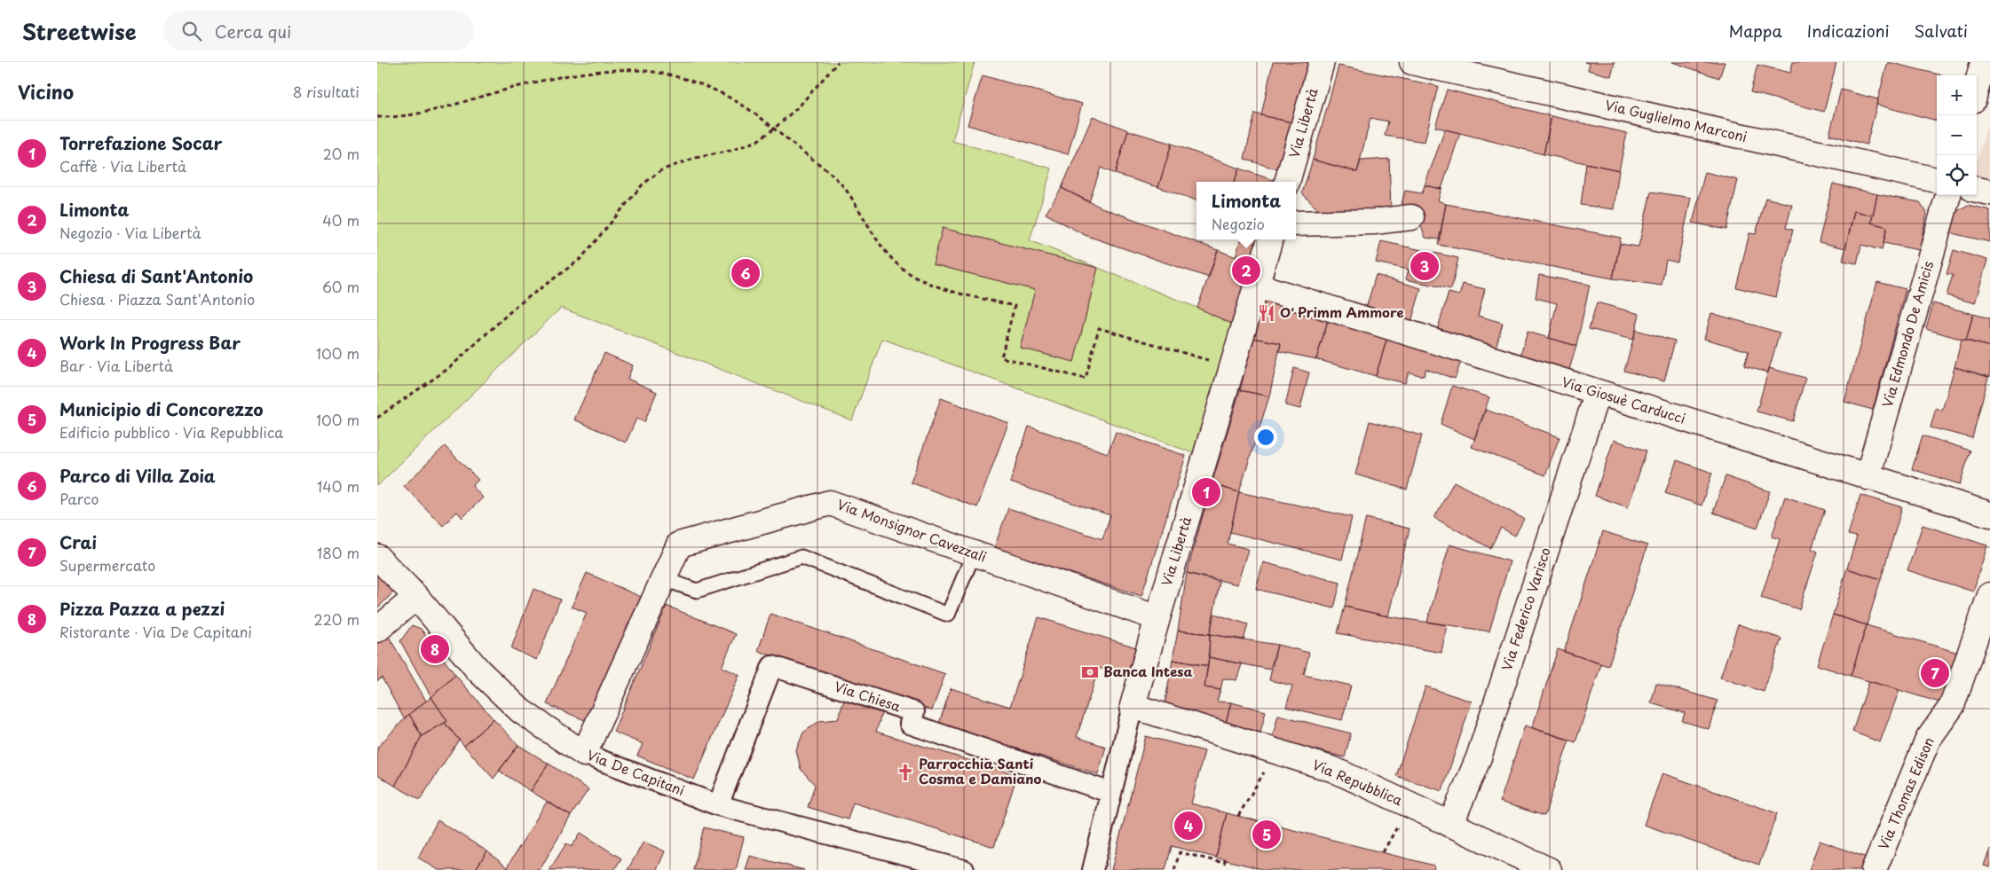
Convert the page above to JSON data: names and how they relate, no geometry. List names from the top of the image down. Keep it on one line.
{"streets":{"street":["Via Guglielmo Marconi","Via Libertà","Via Edmondo De Amicis","Via Giosuè Carducci","Via Monsignor Cavezzali","Via Federico Varisco","Via Chiesa","Via De Capitani","Via Repubblica","Via Thomas Edison"]},"crossings":[["Via Libertà","Via Giosuè Carducci"],["Via Libertà","Via Monsignor Cavezzali"],["Via Libertà","Via Chiesa"],["Via Libertà","Via Repubblica"],["Via Edmondo De Amicis","Via Giosuè Carducci"],["Via Giosuè Carducci","Via Federico Varisco"],["Via Monsignor Cavezzali","Via De Capitani"],["Via Federico Varisco","Via Repubblica"],["Via Chiesa","Via De Capitani"]],"places":{"restaurant":["O' Primm Ammore"],"bank":["Banca Intesa"],"church":["Parrocchia Santi Cosma e Damiano"]},"page":{"header":"Streetwise","search":"Cerca qui","nav":["Mappa","Indicazioni","Salvati"],"heading":["Vicino","8 risultati"],"map_buttons":["+","−"],"list":[{"mark":"1","name":"Torrefazione Socar","note":"Caffè · Via Libertà","value":"20 m"},{"mark":"2","name":"Limonta","note":"Negozio · Via Libertà","value":"40 m"},{"mark":"3","name":"Chiesa di Sant'Antonio","note":"Chiesa · Piazza Sant'Antonio","value":"60 m"},{"mark":"4","name":"Work In Progress Bar","note":"Bar · Via Libertà","value":"100 m"},{"mark":"5","name":"Municipio di Concorezzo","note":"Edificio pubblico · Via Repubblica","value":"100 m"},{"mark":"6","name":"Parco di Villa Zoia","note":"Parco","value":"140 m"},{"mark":"7","name":"Crai","note":"Supermercato","value":"180 m"},{"mark":"8","name":"Pizza Pazza a pezzi","note":"Ristorante · Via De Capitani","value":"220 m"}],"popup":["Limonta","Negozio"],"pins":["3","2","6","1","8","7","4","5"]}}
